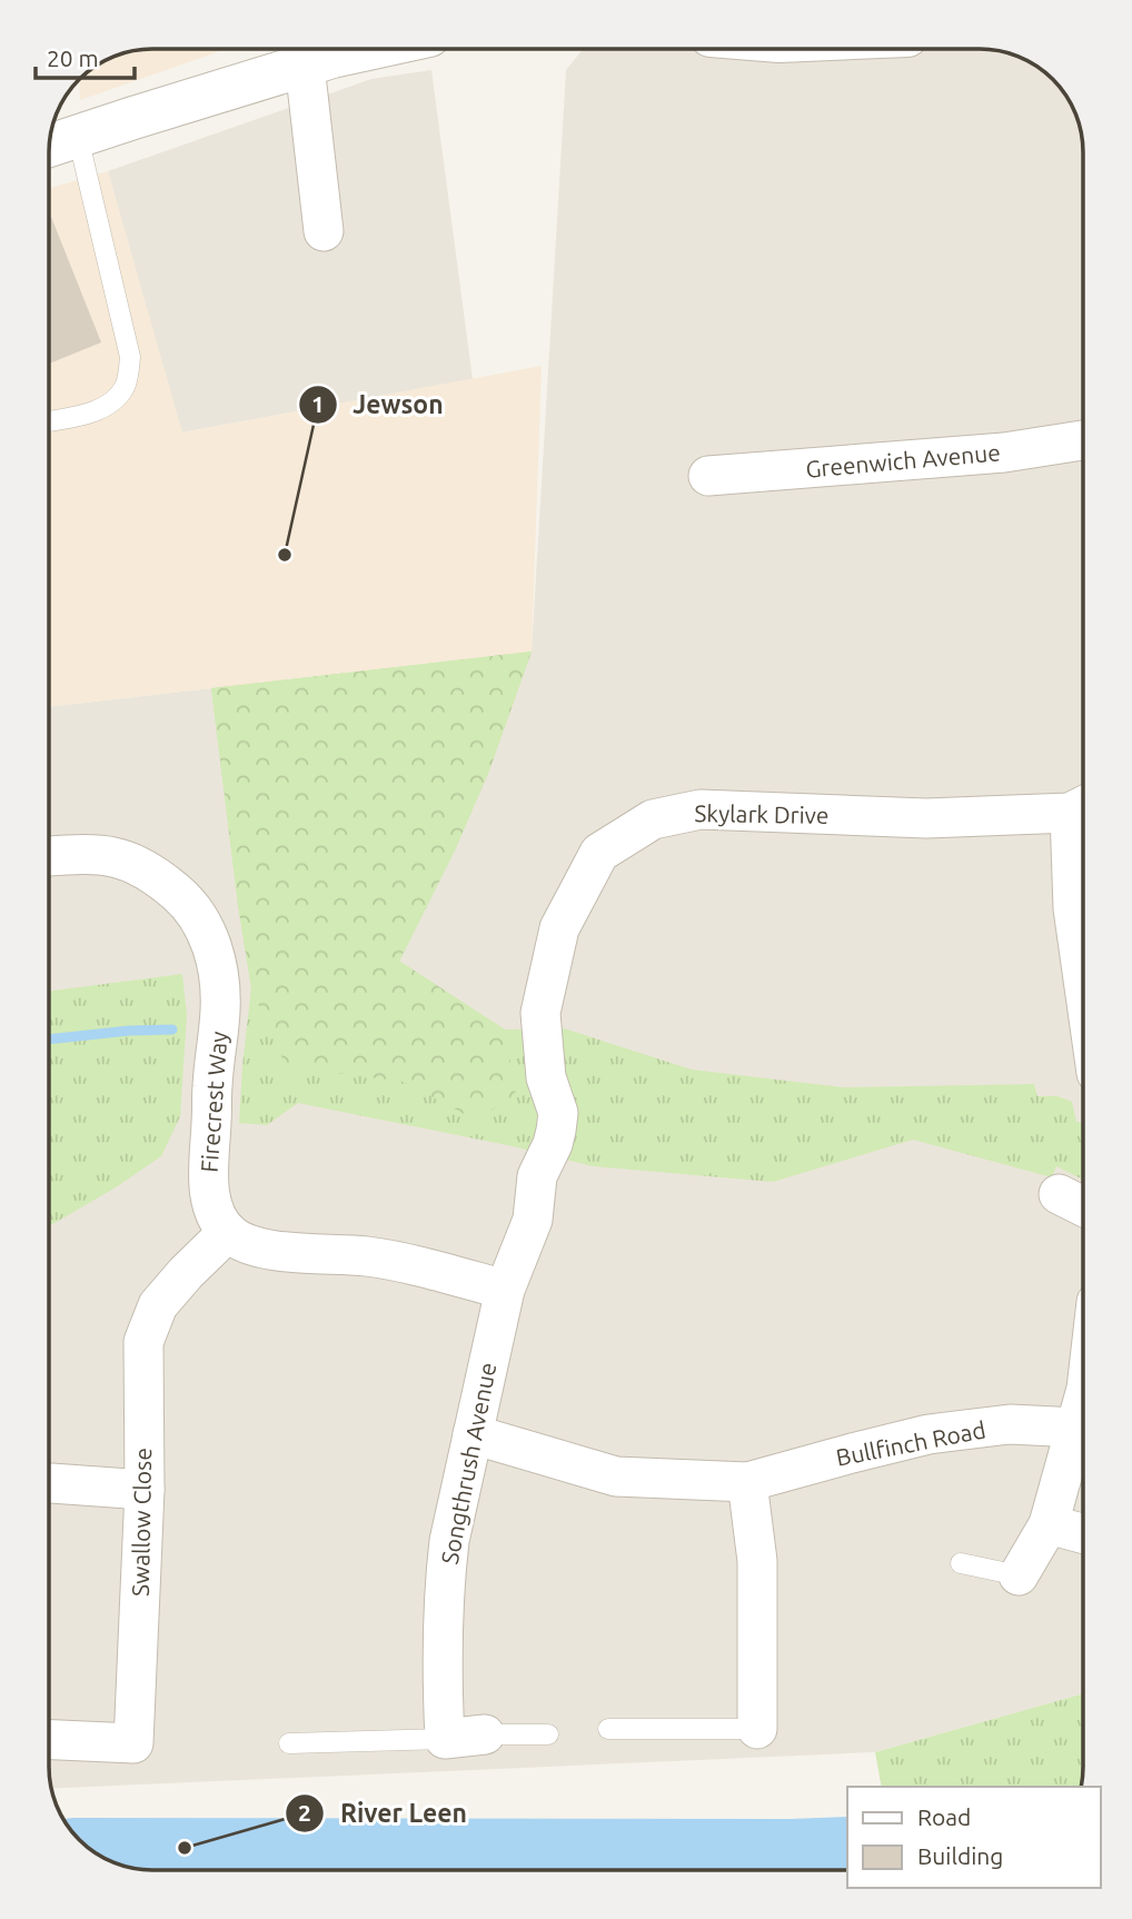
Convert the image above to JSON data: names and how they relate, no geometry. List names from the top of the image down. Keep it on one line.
{"streets":{"street":["Greenwich Avenue","Skylark Drive","Firecrest Way","Bullfinch Road","Songthrush Avenue","Swallow Close"]},"crossings":[["Skylark Drive","Songthrush Avenue"],["Firecrest Way","Swallow Close"],["Bullfinch Road","Songthrush Avenue"]],"places":["Jewson","River Leen"],"legend":["Road","Building"],"scale_bar":"20 m"}
